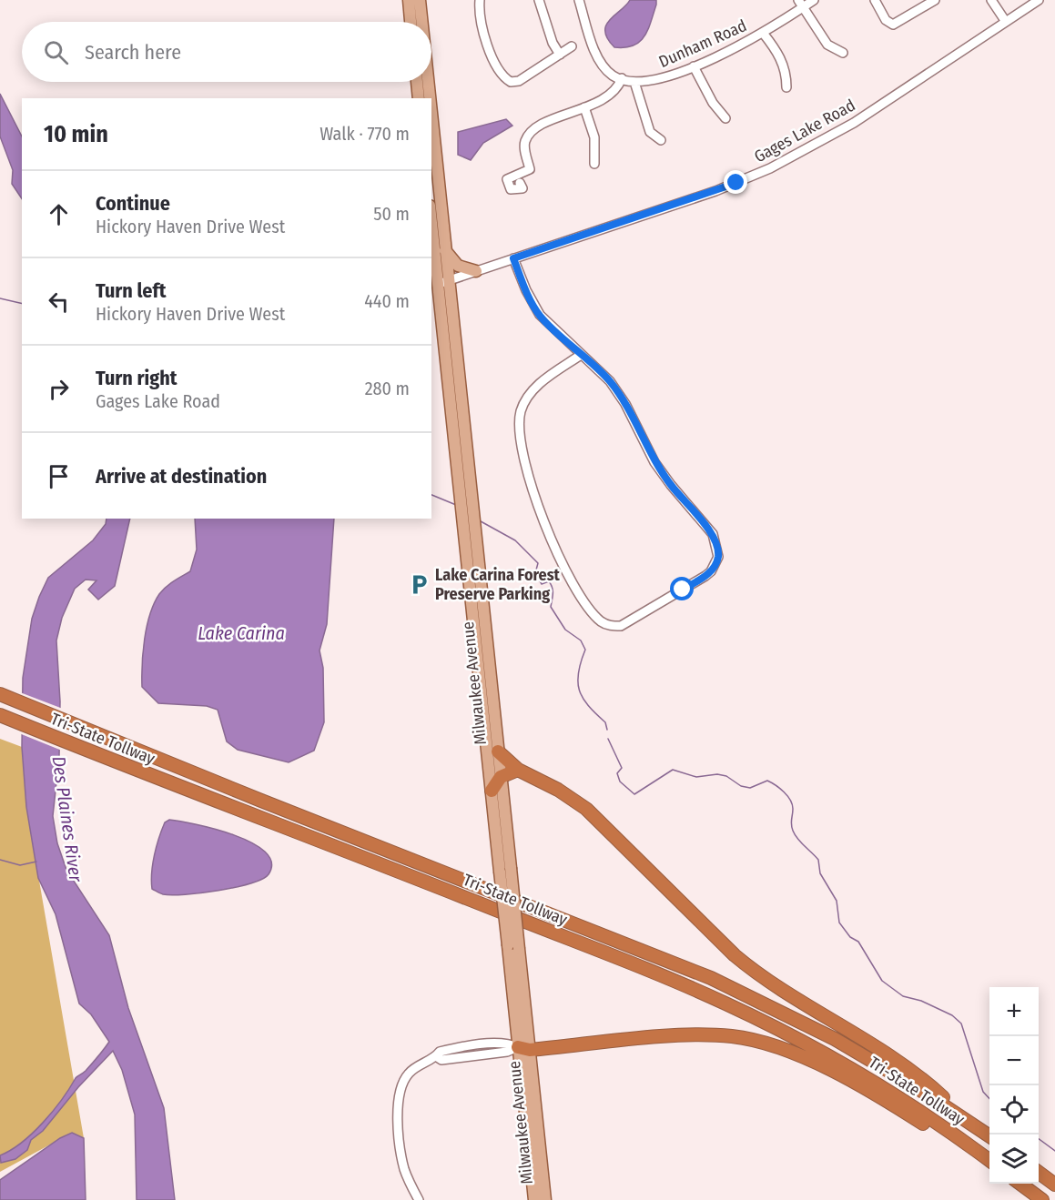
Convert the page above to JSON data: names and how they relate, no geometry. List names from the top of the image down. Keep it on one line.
{"streets":{"highway":["Tri-State Tollway"],"main road":["Milwaukee Avenue"],"street":["Dunham Road","Gages Lake Road"]},"crossings":[["Gages Lake Road","Milwaukee Avenue"]],"water":["Lake Carina","Des Plaines River"],"places":{"parking":["Lake Carina Forest Preserve Parking"]},"page":{"search":"Search here","heading":["10 min","Walk · 770 m"],"list":[["Continue","Hickory Haven Drive West","50 m"],["Turn left","Hickory Haven Drive West","440 m"],["Turn right","Gages Lake Road","280 m"],"Arrive at destination"],"map_buttons":["+","−"]}}
